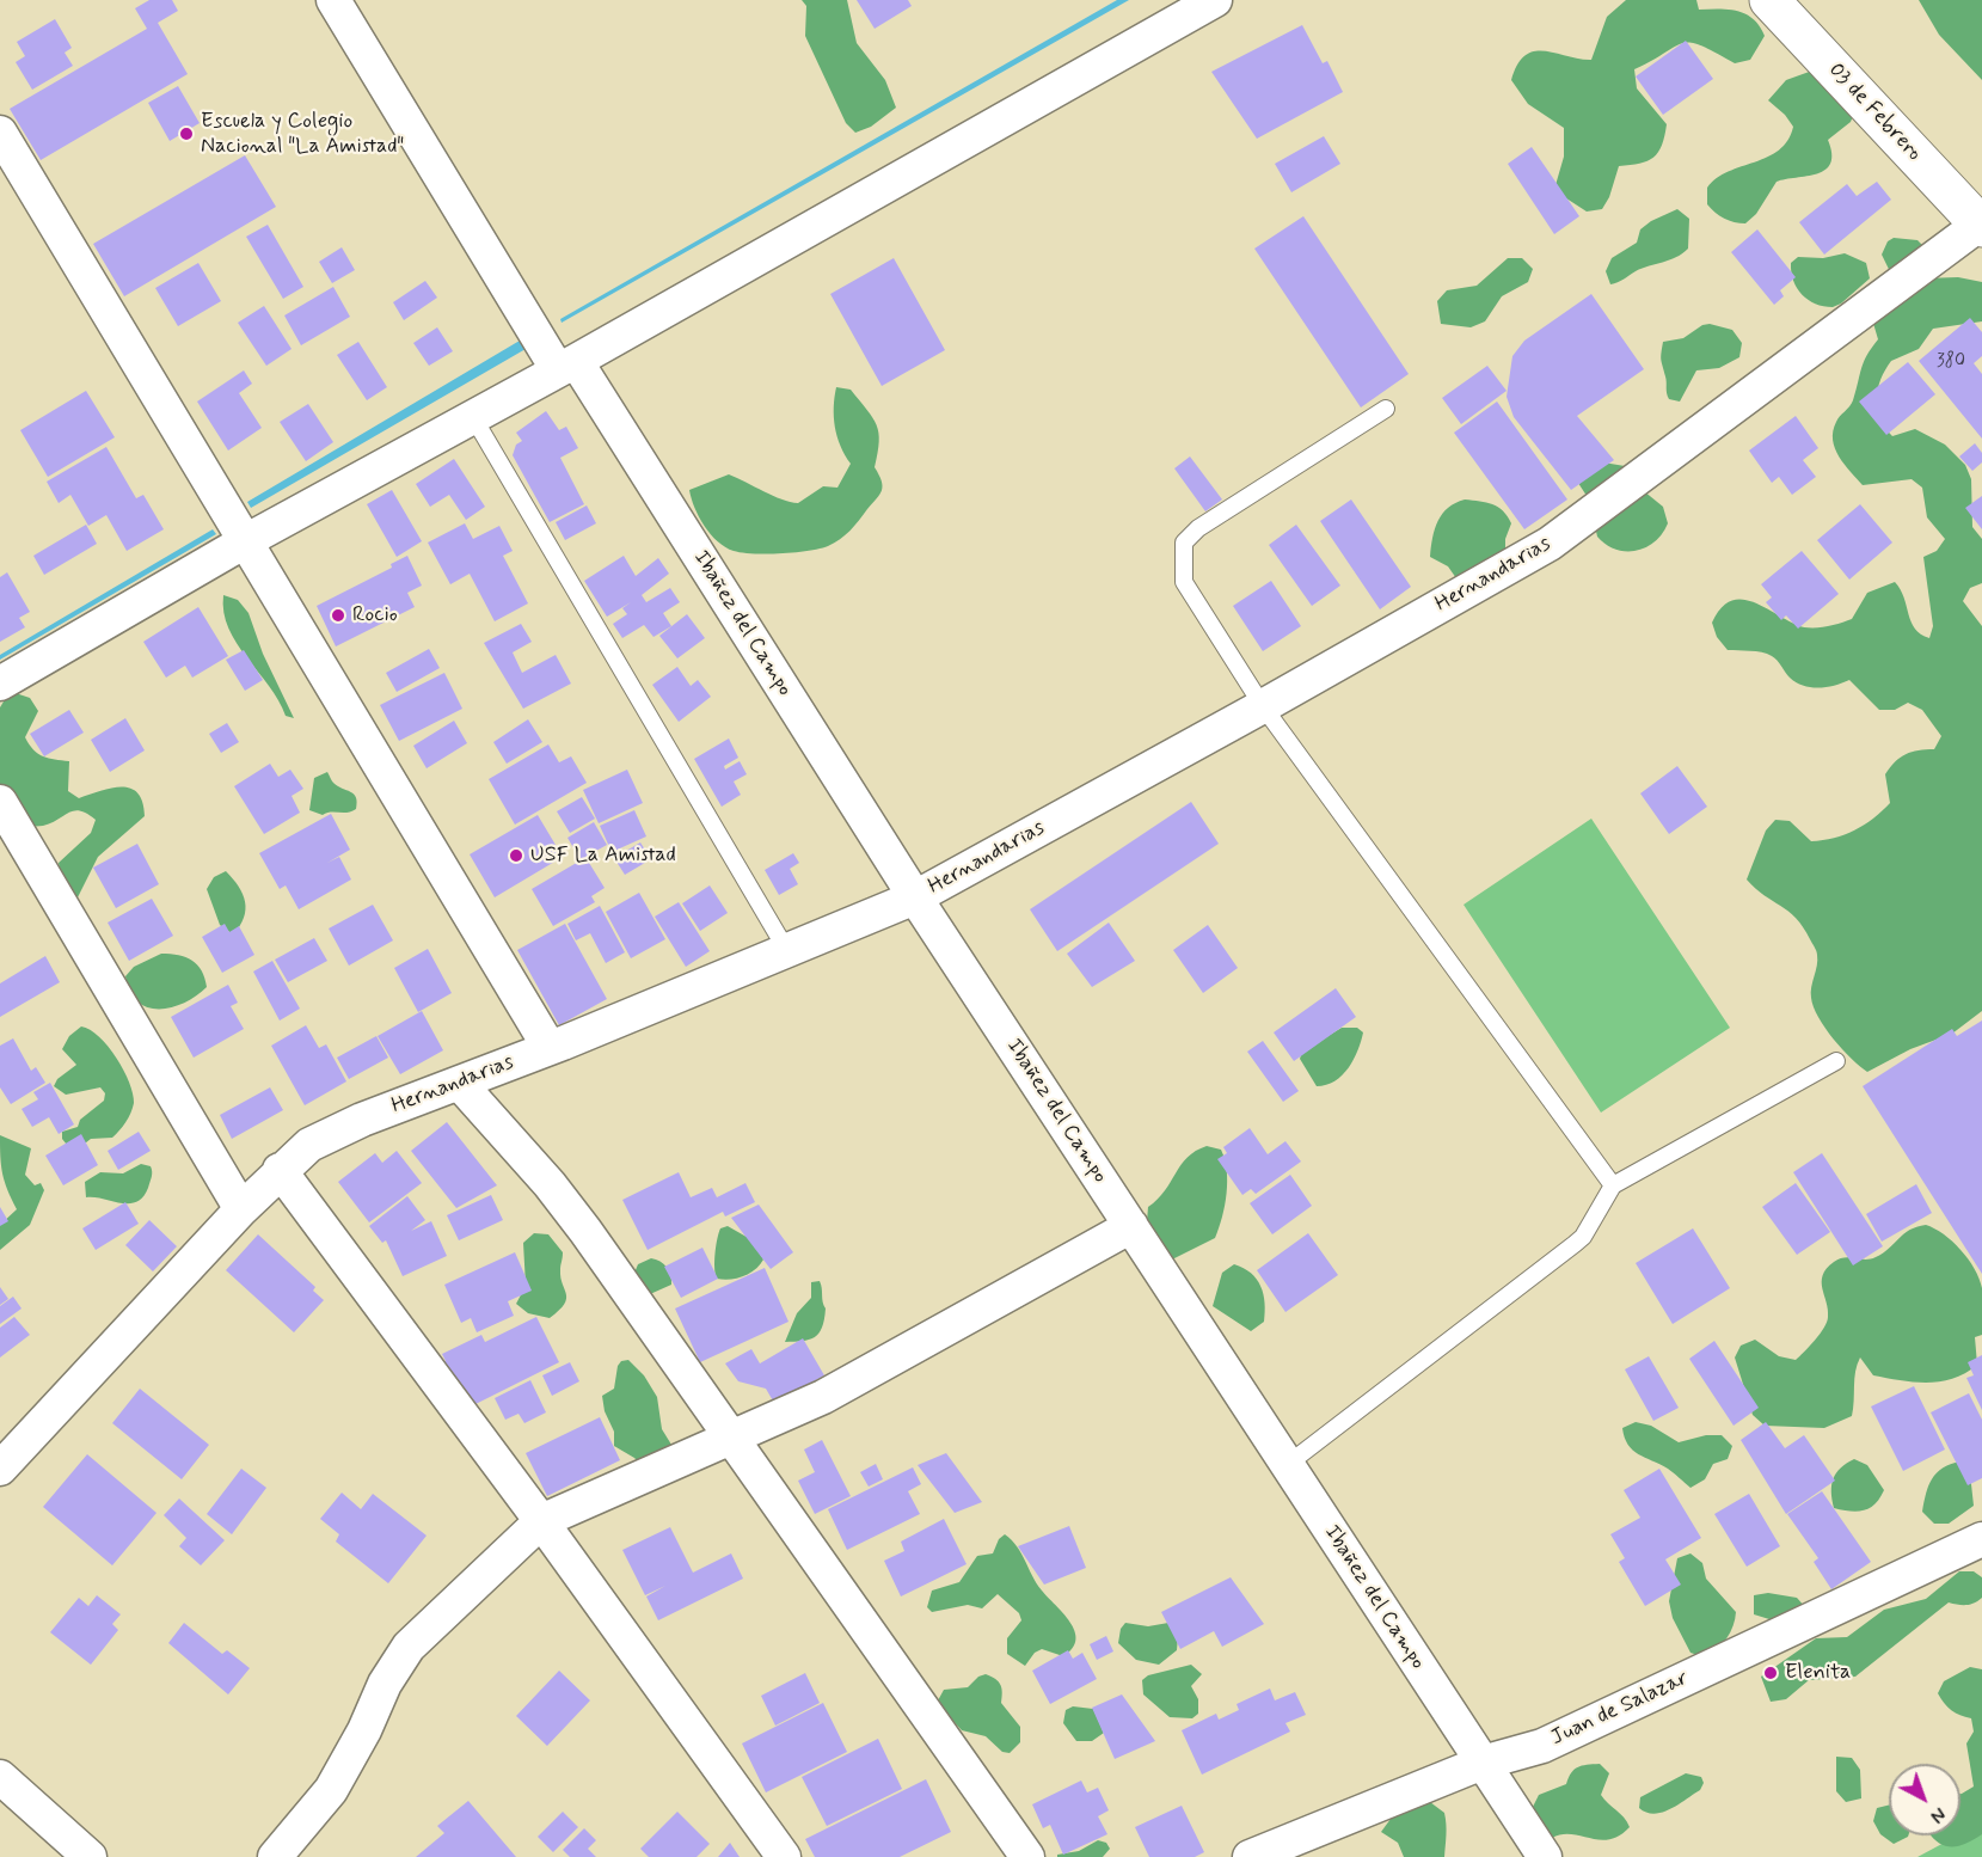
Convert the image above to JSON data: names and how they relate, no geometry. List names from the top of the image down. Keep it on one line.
{"streets":{"street":["03 de Febrero","Hernandarias","Ibañez del Campo","Juan de Salazar"]},"crossings":[["03 de Febrero","Hernandarias"],["Hernandarias","Ibañez del Campo"],["Ibañez del Campo","Juan de Salazar"]],"places":["Escuela y Colegio Nacional \"La Amistad\"","Rocio","USF La Amistad","Elenita"],"house_numbers":["380"],"north":"bottom right"}
